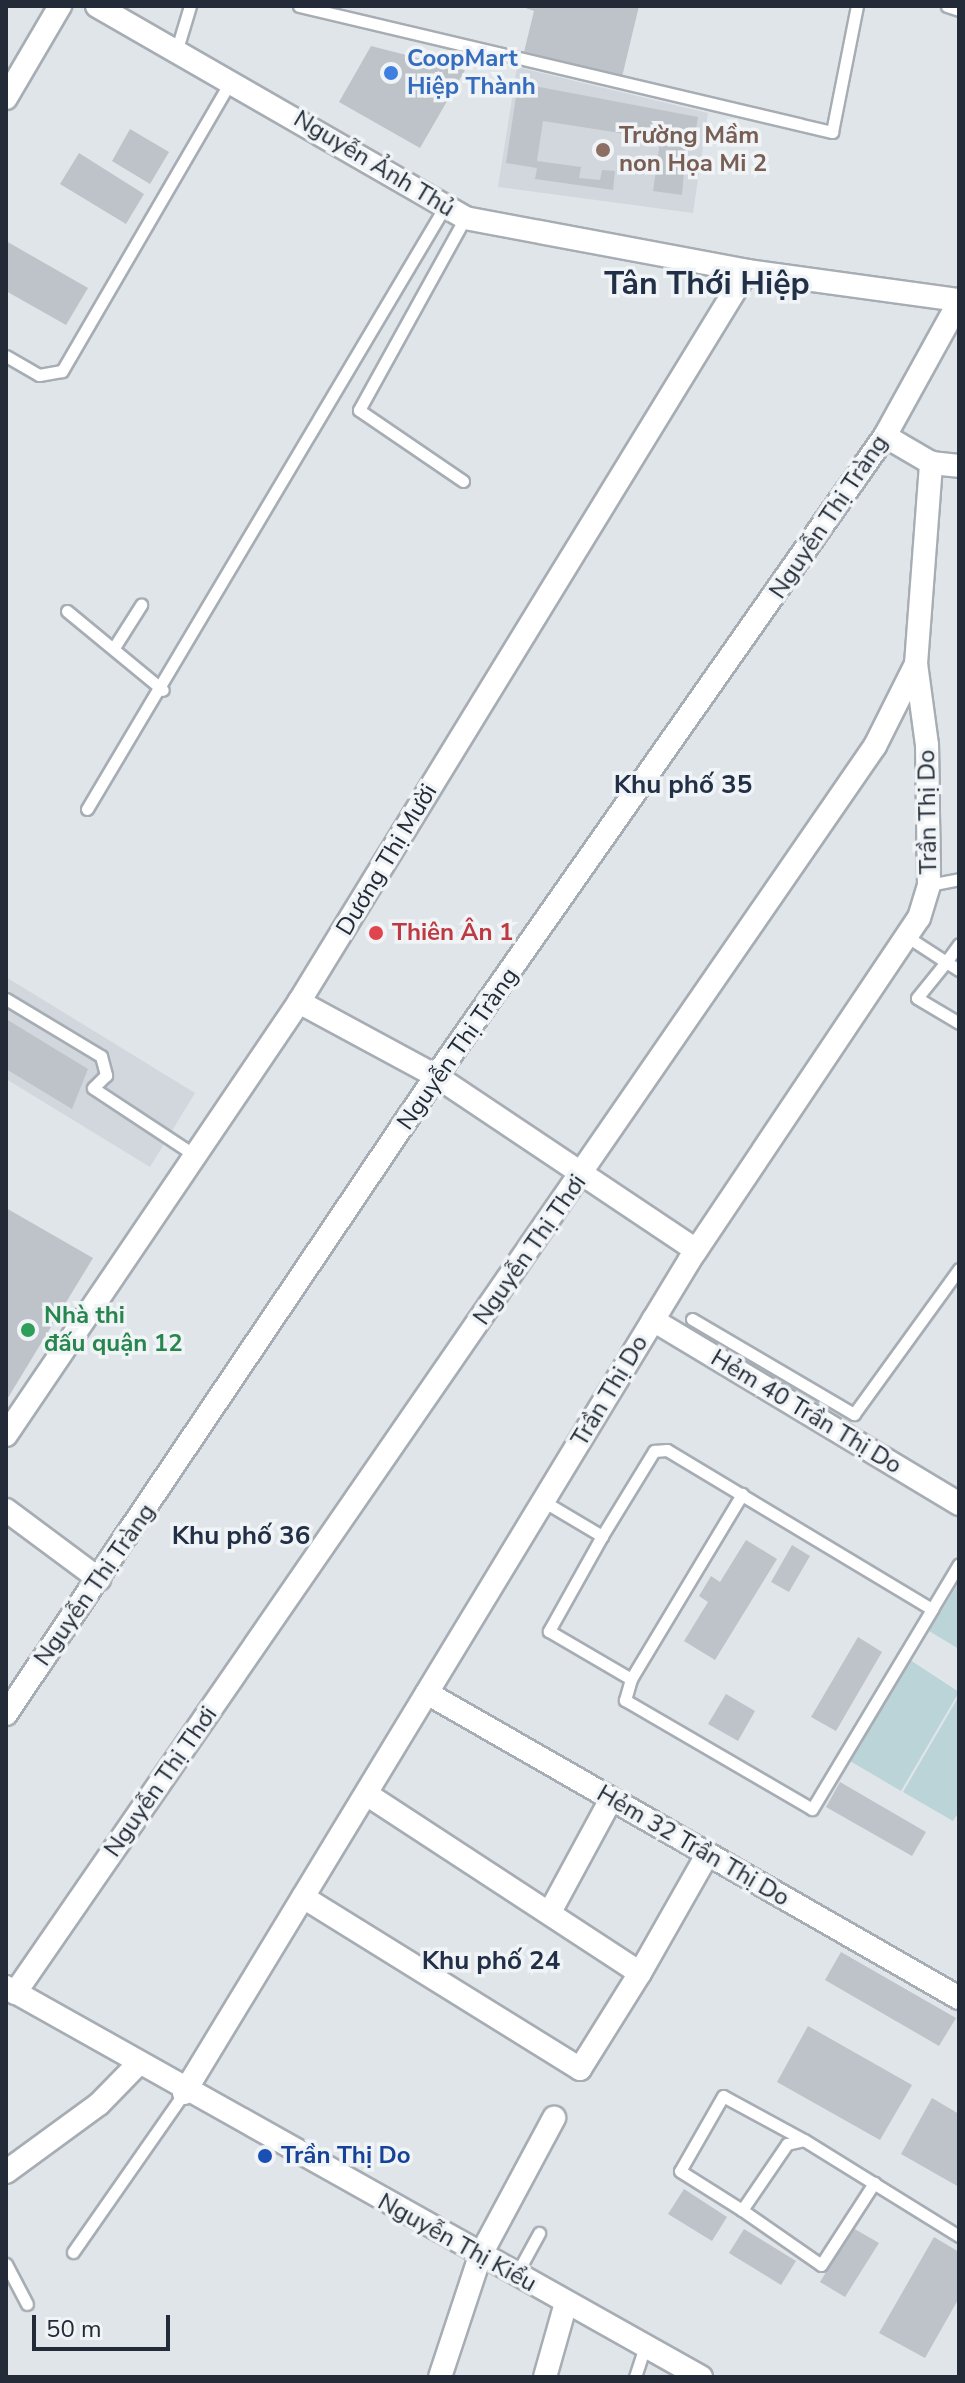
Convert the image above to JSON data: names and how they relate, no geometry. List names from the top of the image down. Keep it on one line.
{"streets":{"street":["Nguyễn Ảnh Thủ","Nguyễn Thị Tràng","Trần Thị Do","Dương Thị Mười","Nguyễn Thị Thơi","Hẻm 40 Trần Thị Do","Hẻm 32 Trần Thị Do","Nguyễn Thị Kiểu"]},"crossings":[["Nguyễn Ảnh Thủ","Nguyễn Thị Tràng"],["Nguyễn Ảnh Thủ","Dương Thị Mười"],["Trần Thị Do","Nguyễn Thị Thơi"],["Trần Thị Do","Hẻm 40 Trần Thị Do"],["Trần Thị Do","Hẻm 32 Trần Thị Do"],["Trần Thị Do","Nguyễn Thị Kiểu"],["Nguyễn Thị Thơi","Nguyễn Thị Kiểu"]],"districts":["Tân Thới Hiệp","Khu phố 35","Khu phố 36","Khu phố 24"],"places":["CoopMart Hiệp Thành","Trường Mầm non Họa Mi 2","Thiên Ân 1","Nhà thi đấu quận 12","Trần Thị Do"],"scale_bar":"50 m"}
